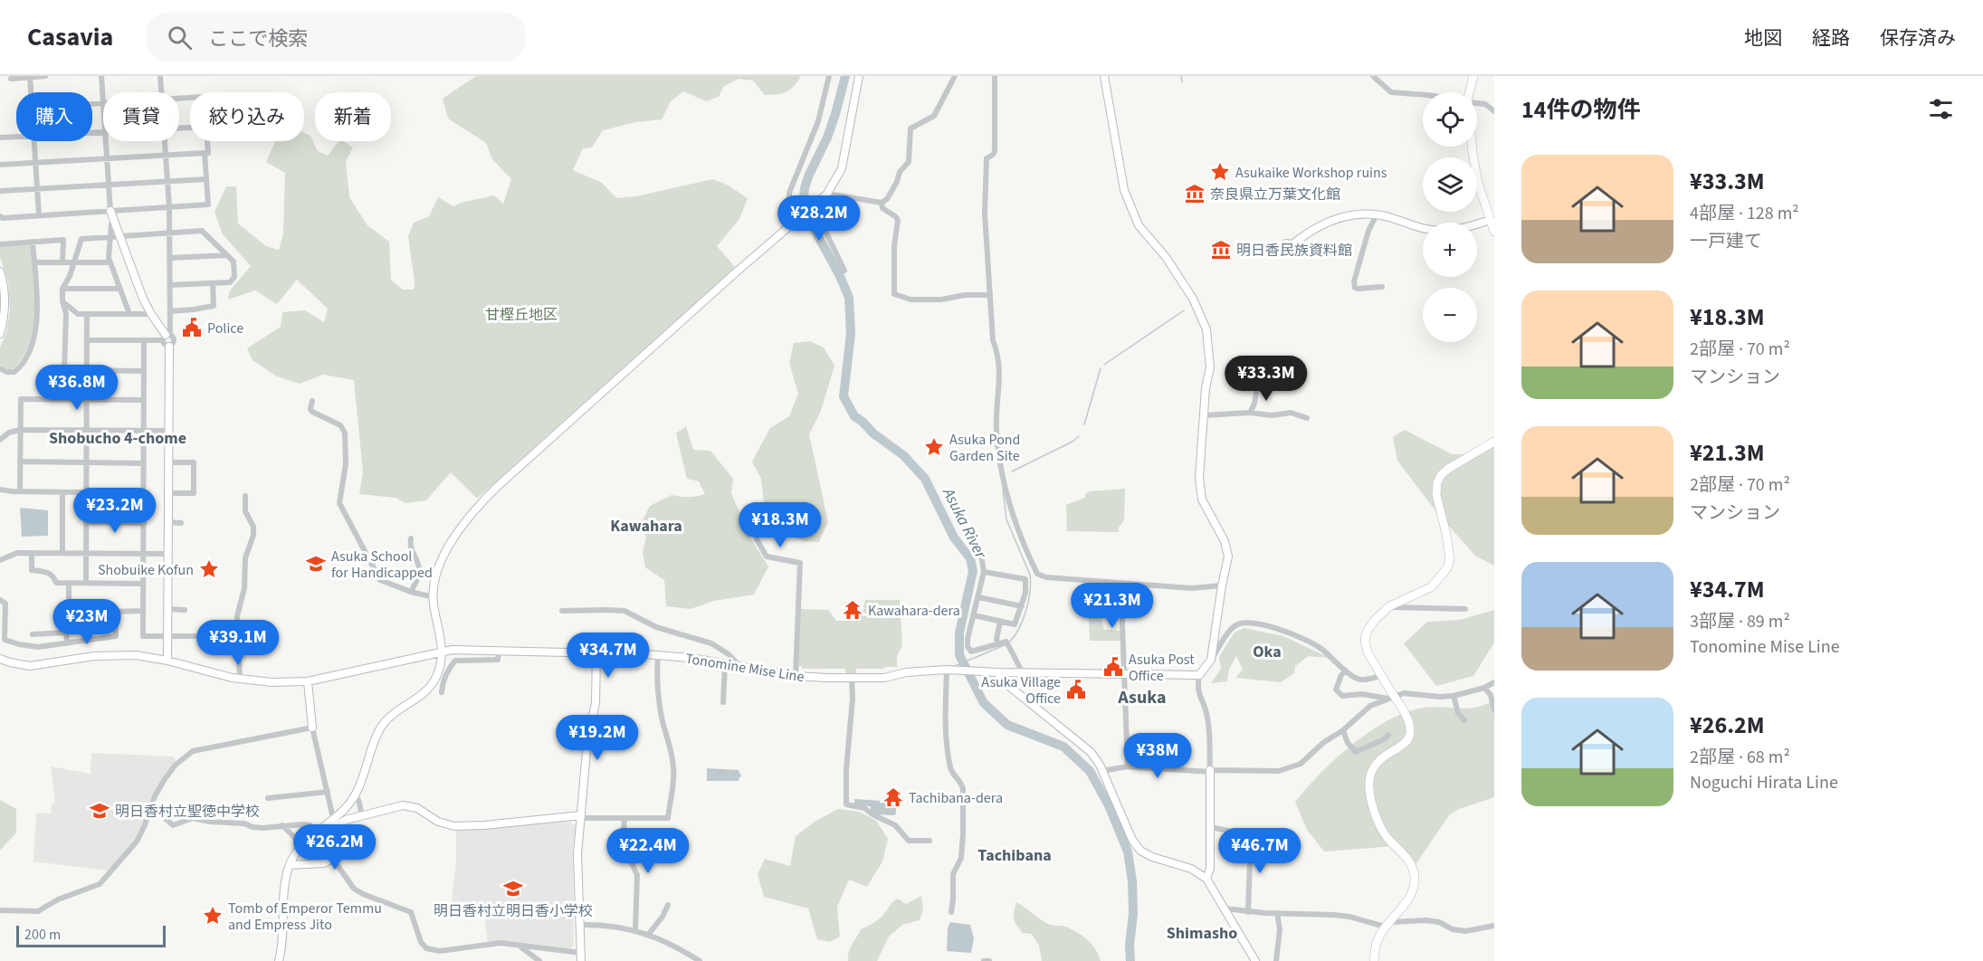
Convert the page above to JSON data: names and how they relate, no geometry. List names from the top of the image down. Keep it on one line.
{"streets":{"street":["Tonomine Mise Line"]},"districts":["Shobucho 4-chome","Kawahara","Oka","Asuka","Tachibana","Shimasho"],"water":["Asuka River"],"parks":["甘樫丘地区"],"places":{"place":["Asukaike Workshop ruins","Asuka Pond Garden Site","Shobuike Kofun","Tomb of Emperor Temmu and Empress Jito"],"museum":["奈良県立万葉文化館","明日香民族資料館"],"public building":["Police","Asuka Post Office","Asuka Village Office"],"school or university":["Asuka School for Handicapped","明日香村立聖徳中学校","明日香村立明日香小学校"],"temple":["Kawahara-dera","Tachibana-dera"]},"scale_bar":"200 m","page":{"header":"Casavia","search":"ここで検索","nav":["地図","経路","保存済み"],"heading":"14件の物件","map_buttons":["+","−"],"chip":["購入","賃貸","絞り込み","新着"],"list":[{"name":"¥33.3M","note":"4部屋 · 128 m² · 一戸建て"},{"name":"¥18.3M","note":"2部屋 · 70 m² · マンション"},{"name":"¥21.3M","note":"2部屋 · 70 m² · マンション"},{"name":"¥34.7M","note":"3部屋 · 89 m² · Tonomine Mise Line"},{"name":"¥26.2M","note":"2部屋 · 68 m² · Noguchi Hirata Line"}],"price":["¥28.2M","¥33.3M","¥36.8M","¥23.2M","¥18.3M","¥21.3M","¥23M","¥39.1M","¥34.7M","¥19.2M","¥38M","¥26.2M","¥22.4M","¥46.7M"],"scale":"200 m"}}
